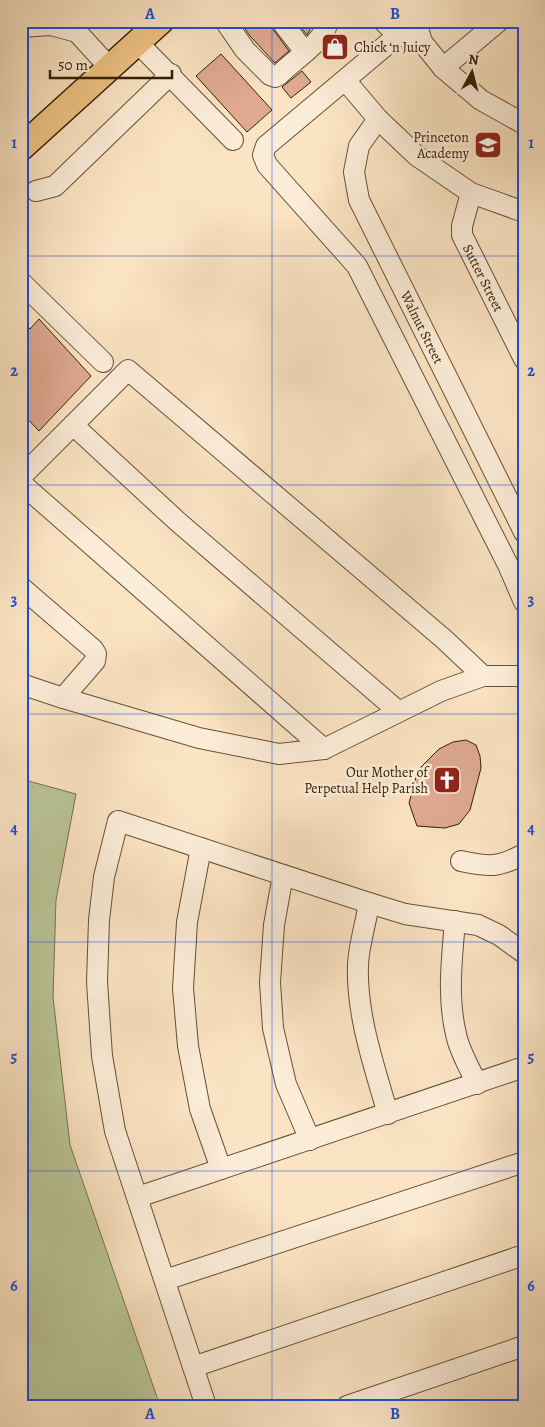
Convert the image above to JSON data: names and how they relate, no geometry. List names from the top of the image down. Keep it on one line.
{"streets":{"street":["Sutter Street","Walnut Street"]},"places":{"shop":["Chick ‘n Juicy"],"school or university":["Princeton Academy"],"church":["Our Mother of Perpetual Help Parish"]},"scale_bar":"50 m","north":"top","grid":{"columns":["A","B"],"rows":["1","2","3","4","5","6"]}}
